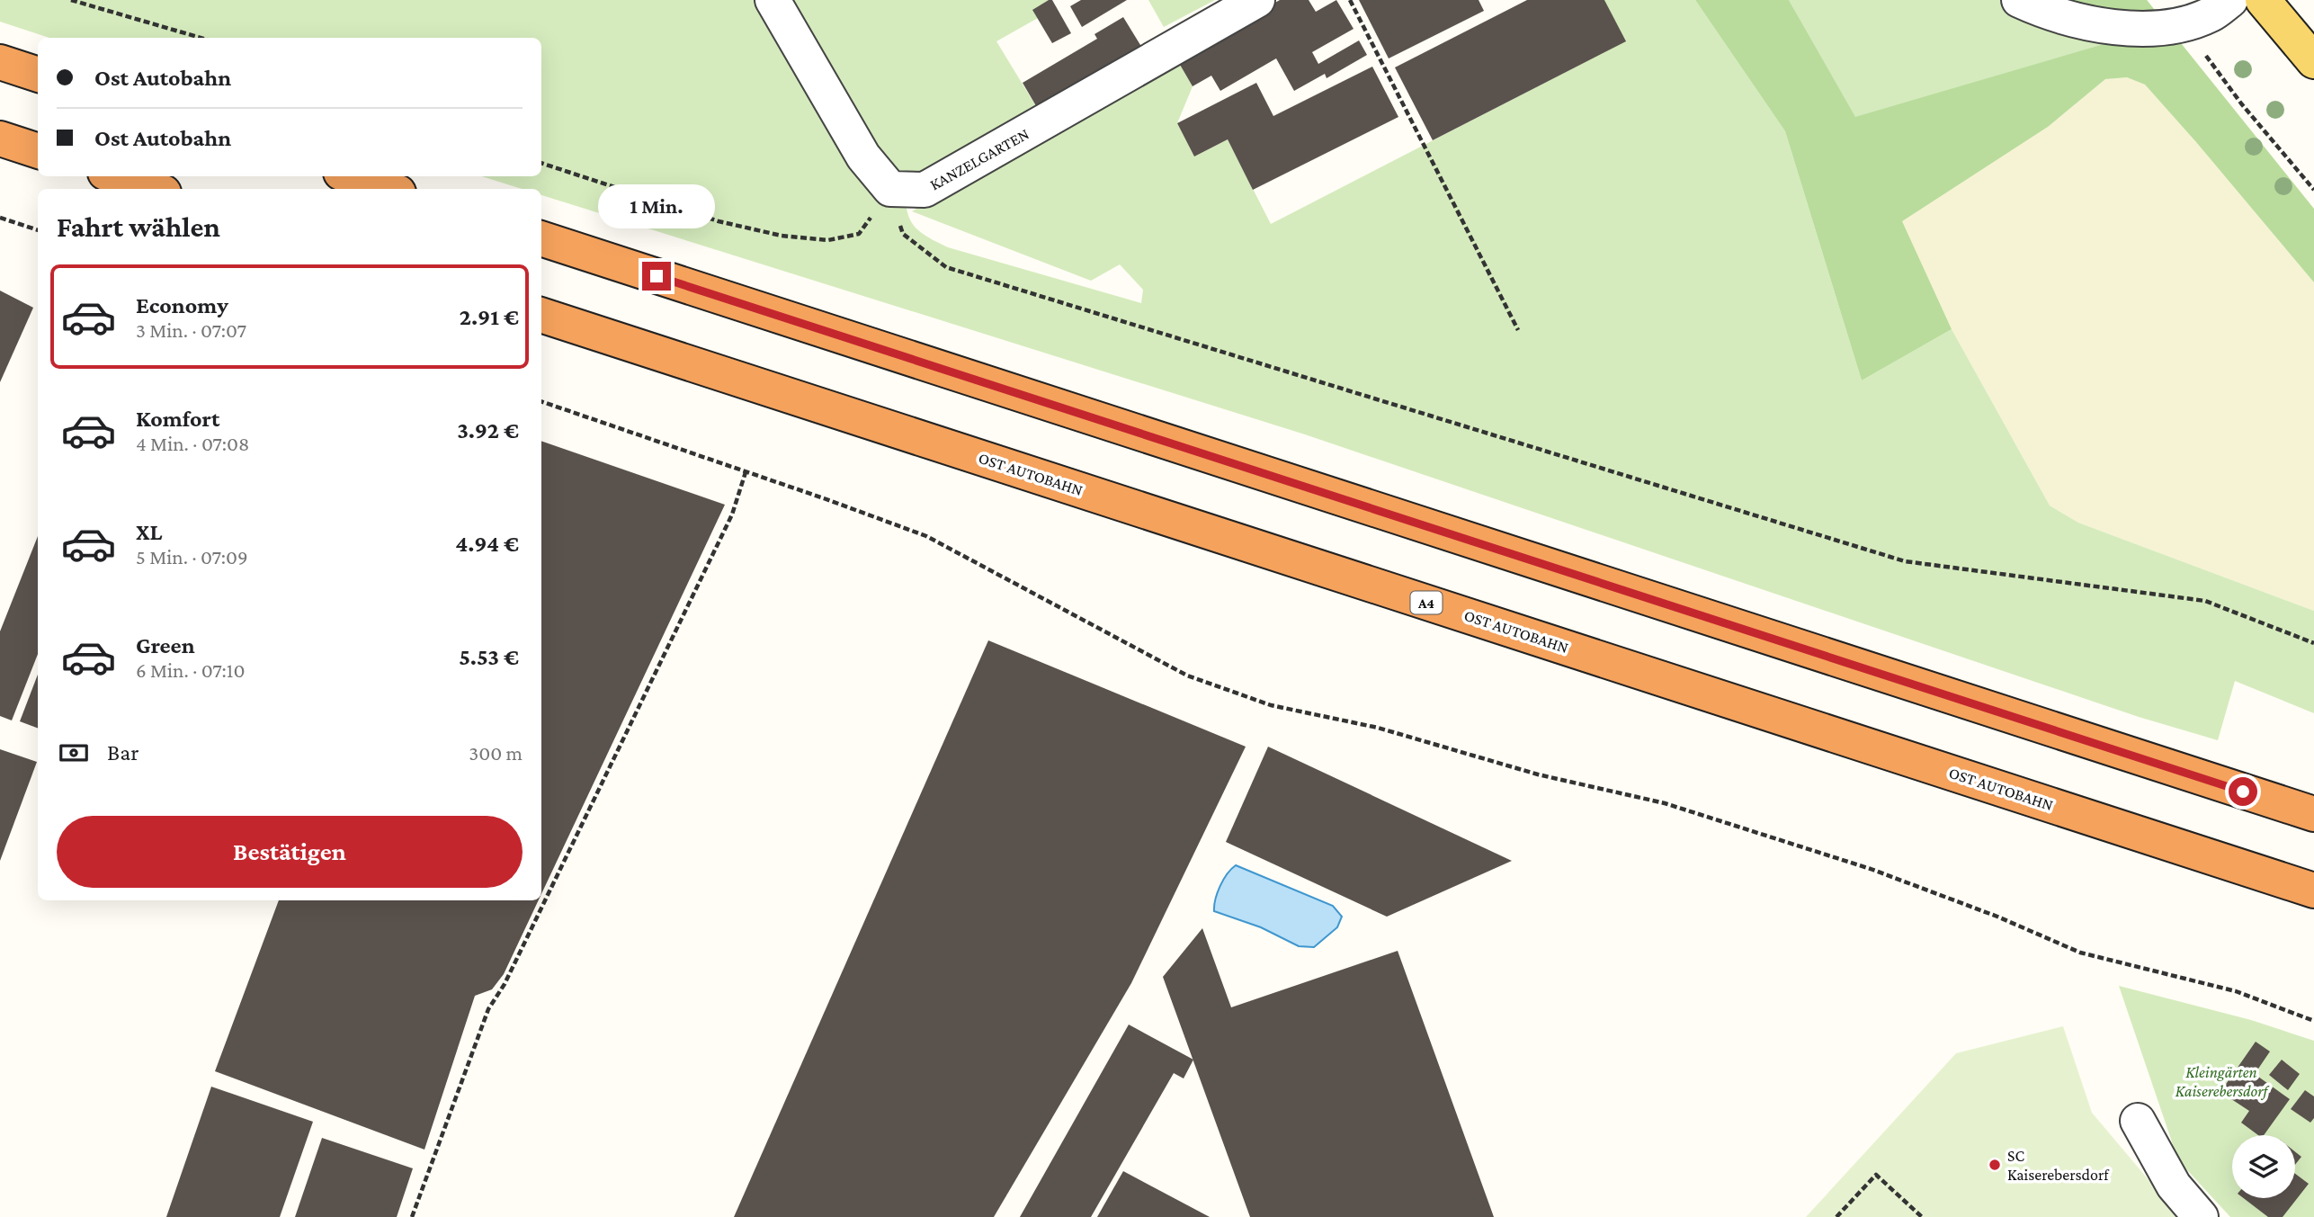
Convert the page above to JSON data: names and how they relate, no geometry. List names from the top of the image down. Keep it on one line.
{"streets":{"highway":["OST AUTOBAHN","A4"],"street":["KANZELGARTEN"]},"parks":["Kleingärten Kaiserebersdorf"],"places":["SC Kaiserebersdorf"],"page":{"banner":["Ost Autobahn","Ost Autobahn"],"bubble":"1 Min.","heading":"Fahrt wählen","list":[{"name":"Economy","note":"3 Min. · 07:07","value":"2.91 €"},{"name":"Komfort","note":"4 Min. · 07:08","value":"3.92 €"},{"name":"XL","note":"5 Min. · 07:09","value":"4.94 €"},{"name":"Green","note":"6 Min. · 07:10","value":"5.53 €"}],"pay":["Bar","300 m"],"buttons":"Bestätigen"}}
